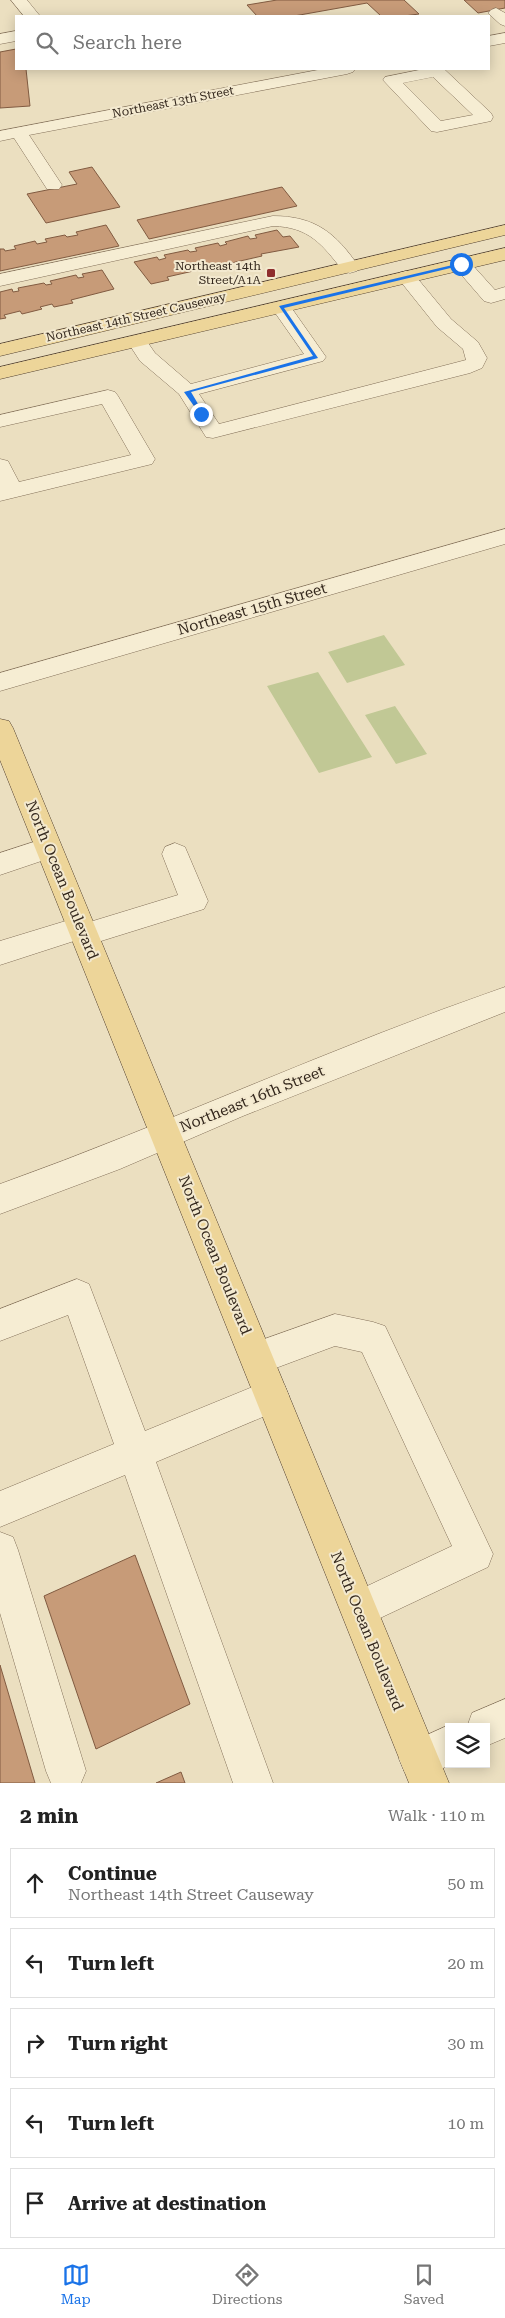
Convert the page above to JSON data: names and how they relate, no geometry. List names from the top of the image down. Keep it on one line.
{"streets":{"main road":["Northeast 14th Street Causeway","North Ocean Boulevard"],"street":["Northeast 13th Street","Northeast 15th Street","Northeast 16th Street"]},"crossings":[["North Ocean Boulevard","Northeast 16th Street"]],"places":{"transit":["Northeast 14th Street/A1A"]},"page":{"search":"Search here","heading":["2 min","Walk · 110 m"],"list":[["Continue","Northeast 14th Street Causeway","50 m"],["Turn left","20 m"],["Turn right","30 m"],["Turn left","10 m"],"Arrive at destination"],"nav":["Map","Directions","Saved"]}}
